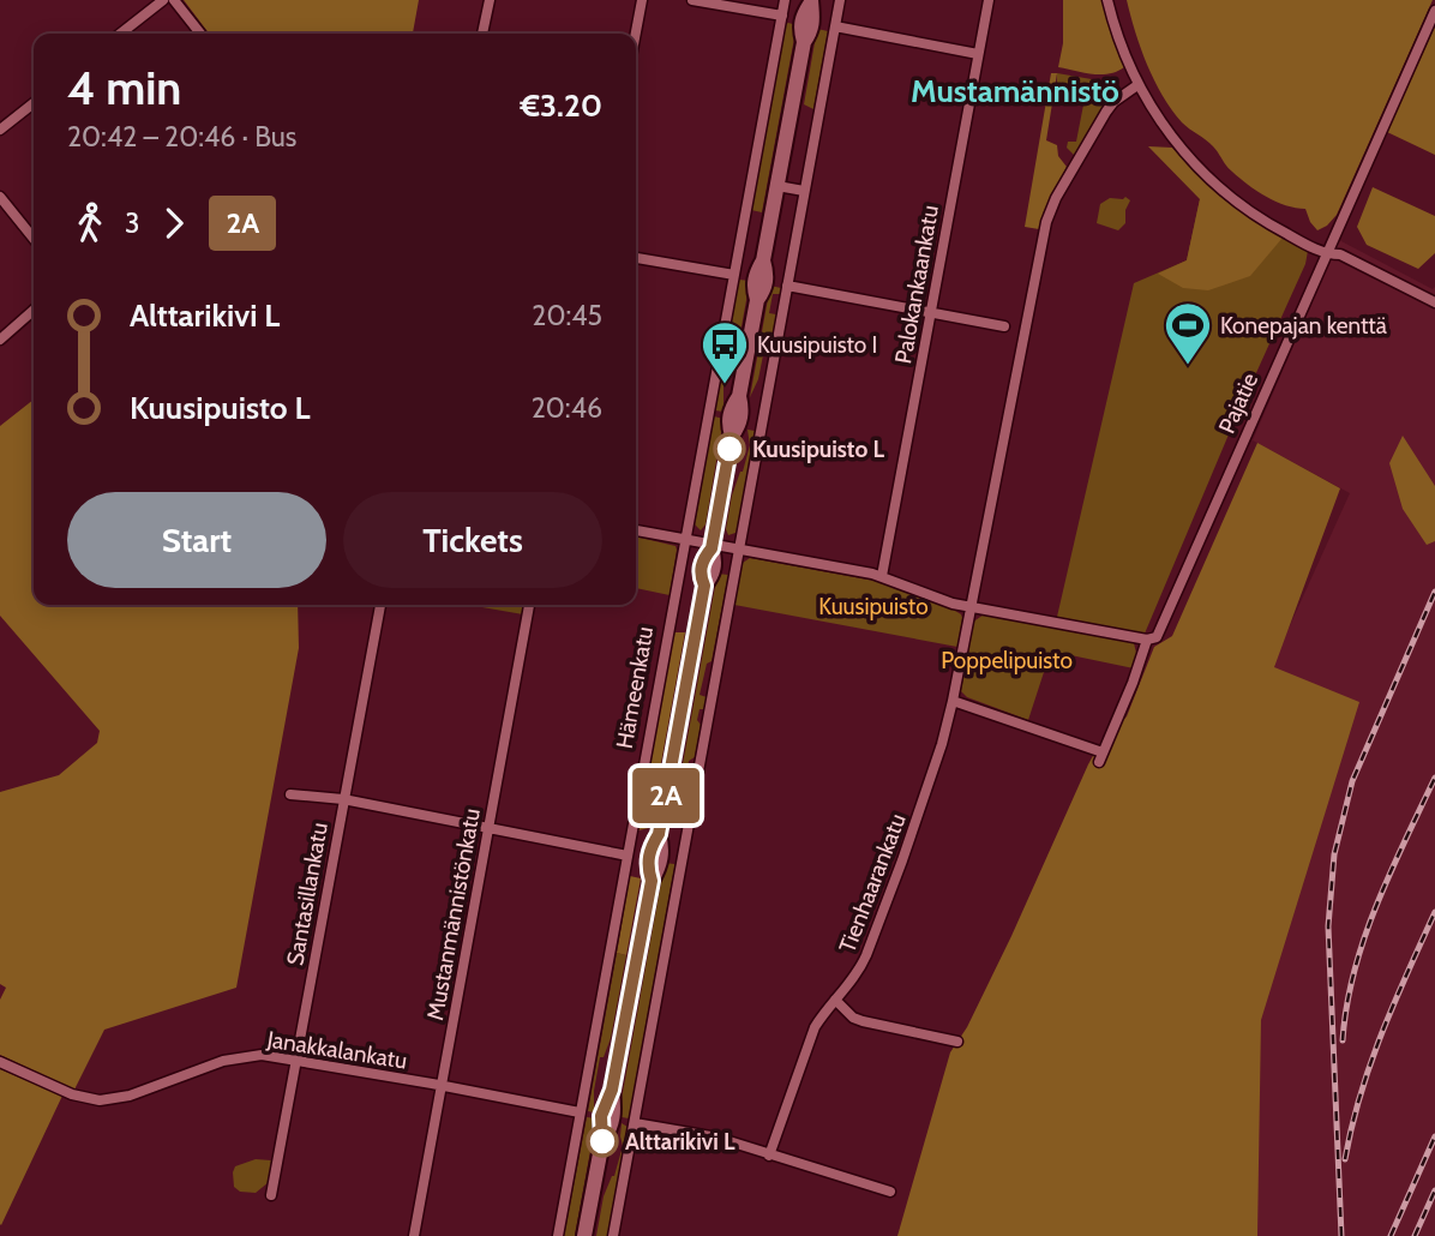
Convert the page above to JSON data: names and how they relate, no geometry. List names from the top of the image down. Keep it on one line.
{"streets":{"street":["Palokankaankatu","Pajatie","Hämeenkatu","Tienhaarankatu","Santasillankatu","Mustanmännistönkatu","Janakkalankatu"]},"crossings":[["Pajatie","Tienhaarankatu"],["Hämeenkatu","Janakkalankatu"],["Santasillankatu","Janakkalankatu"],["Mustanmännistönkatu","Janakkalankatu"]],"districts":["Mustamännistö"],"parks":["Kuusipuisto","Poppelipuisto"],"places":{"sports":["Konepajan kenttä"],"bus stop":["Kuusipuisto I"],"other":["Kuusipuisto L","Alttarikivi L"]},"lines":["bus line 2A"],"page":{"on_map":"2A","heading":["4 min","20:42 – 20:46 · Bus","€3.20"],"legs":["3","2A"],"list":[{"name":"Alttarikivi L","value":"20:45"},{"name":"Kuusipuisto L","value":"20:46"}],"buttons":["Start","Tickets"]}}
